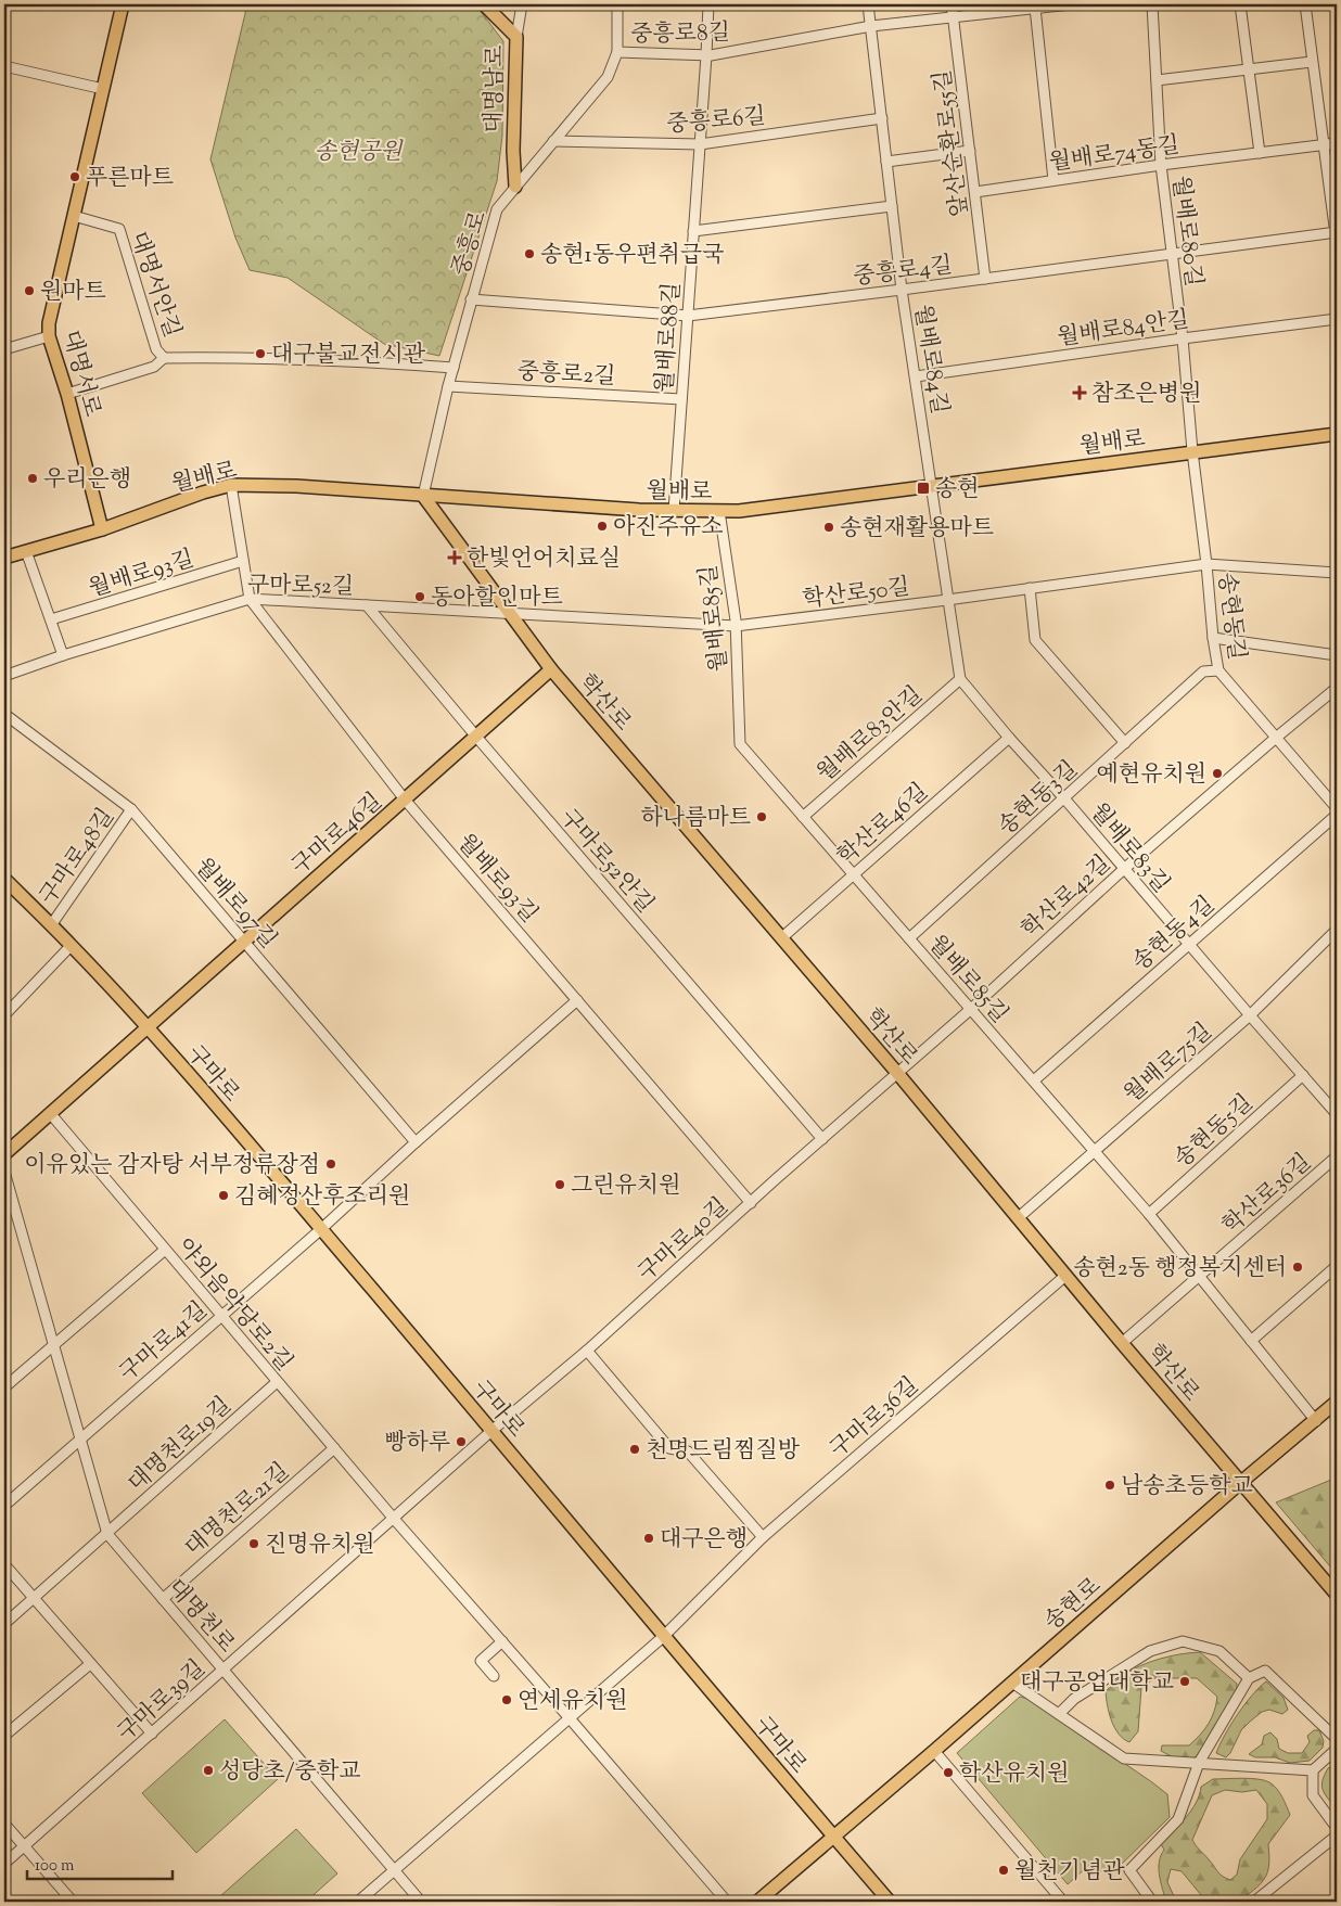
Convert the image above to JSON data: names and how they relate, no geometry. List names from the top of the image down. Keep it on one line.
{"streets":{"main road":["대명남로","대명서로","월배로","학산로","구마로46길","구마로","송현로"],"street":["중흥로8길","중흥로6길","앞산순환로55길","월배로74동길","월배로80길","중흥로","중흥로4길","대명서안길","월배로84안길","월배로88길","월배로84길","중흥로2길","월배로93길","구마로52길","학산로50길","송현동길","월배로85길","월배로83안길","송현동3길","학산로46길","월배로83길","구마로48길","구마로52안길","학산로42길","월배로97길","송현동4길","월배로75길","송현동5길","학산로36길","구마로40길","야외음악당로2길","구마로41길","구마로36길","대명천로19길","대명천로21길","대명천로","구마로39길"]},"crossings":[["중흥로8길","앞산순환로55길"],["중흥로8길","중흥로"],["중흥로8길","월배로88길"],["중흥로8길","월배로84길"],["대명남로","중흥로"],["중흥로6길","중흥로"],["중흥로6길","월배로88길"],["중흥로6길","월배로84길"],["앞산순환로55길","월배로74동길"],["앞산순환로55길","중흥로4길"],["월배로74동길","월배로80길"],["월배로80길","중흥로4길"],["월배로80길","월배로84안길"],["월배로80길","월배로"],["월배로80길","송현동길"],["중흥로","중흥로4길"],["중흥로","중흥로2길"],["중흥로","월배로"],["중흥로","학산로"],["중흥로4길","월배로88길"],["중흥로4길","월배로84길"],["대명서안길","대명서로"],["월배로84안길","월배로84길"],["월배로88길","중흥로2길"],["월배로88길","월배로"],["월배로84길","월배로"],["대명서로","월배로"],["월배로","월배로93길"],["월배로","송현동길"],["월배로","월배로85길"],["월배로","학산로"],["월배로93길","구마로52길"],["월배로93길","구마로46길"],["월배로93길","구마로40길"],["월배로93길","구마로41길"],["구마로52길","학산로50길"],["구마로52길","학산로"],["구마로52길","구마로52안길"],["학산로50길","송현동길"],["학산로50길","월배로85길"],["학산로50길","학산로"],["송현동길","송현동3길"],["송현동길","학산로42길"],["월배로85길","월배로83안길"],["월배로85길","송현동3길"],["월배로85길","학산로46길"],["월배로85길","학산로42길"],["월배로85길","송현동4길"],["월배로85길","월배로75길"],["월배로85길","송현동5길"],["월배로85길","학산로36길"],["월배로85길","송현로"],["학산로","학산로46길"],["학산로","구마로46길"],["학산로","학산로42길"],["학산로","월배로75길"],["학산로","학산로36길"],["학산로","구마로40길"],["학산로","구마로36길"],["학산로","송현로"],["월배로83안길","월배로83길"],["송현동3길","월배로83길"],["학산로46길","월배로83길"],["구마로46길","구마로52안길"],["구마로46길","월배로97길"],["구마로46길","구마로"],["구마로46길","야외음악당로2길"],["월배로83길","학산로42길"],["월배로83길","송현동4길"],["월배로83길","월배로75길"],["월배로83길","송현동5길"],["구마로48길","월배로97길"],["구마로48길","구마로"],["구마로52안길","구마로40길"],["학산로42길","구마로40길"],["월배로97길","구마로41길"],["구마로","구마로40길"],["구마로","구마로41길"],["구마로","구마로36길"],["구마로","송현로"],["구마로","구마로39길"],["구마로40길","구마로39길"],["야외음악당로2길","구마로41길"],["야외음악당로2길","구마로36길"],["야외음악당로2길","대명천로19길"],["야외음악당로2길","대명천로21길"],["야외음악당로2길","구마로39길"],["구마로41길","대명천로"],["구마로36길","대명천로"],["대명천로19길","대명천로"],["대명천로21길","대명천로"],["대명천로","구마로39길"]],"parks":["송현공원"],"places":{"other":["푸른마트","송현1동우편취급국","원마트","대구불교전시관","우리은행","아진주유소","송현재활용마트","동아할인마트","예현유치원","하나름마트","이유있는 감자탕 서부정류장점","그린유치원","김혜정산후조리원","송현2동 행정복지센터","빵하루","천명드림찜질방","남송초등학교","대구은행","진명유치원","대구공업대학교","연세유치원","성당초/중학교","학산유치원","월천기념관"],"health":["참조은병원","한빛언어치료실"],"transit":["송현"]},"scale_bar":"100 m"}
